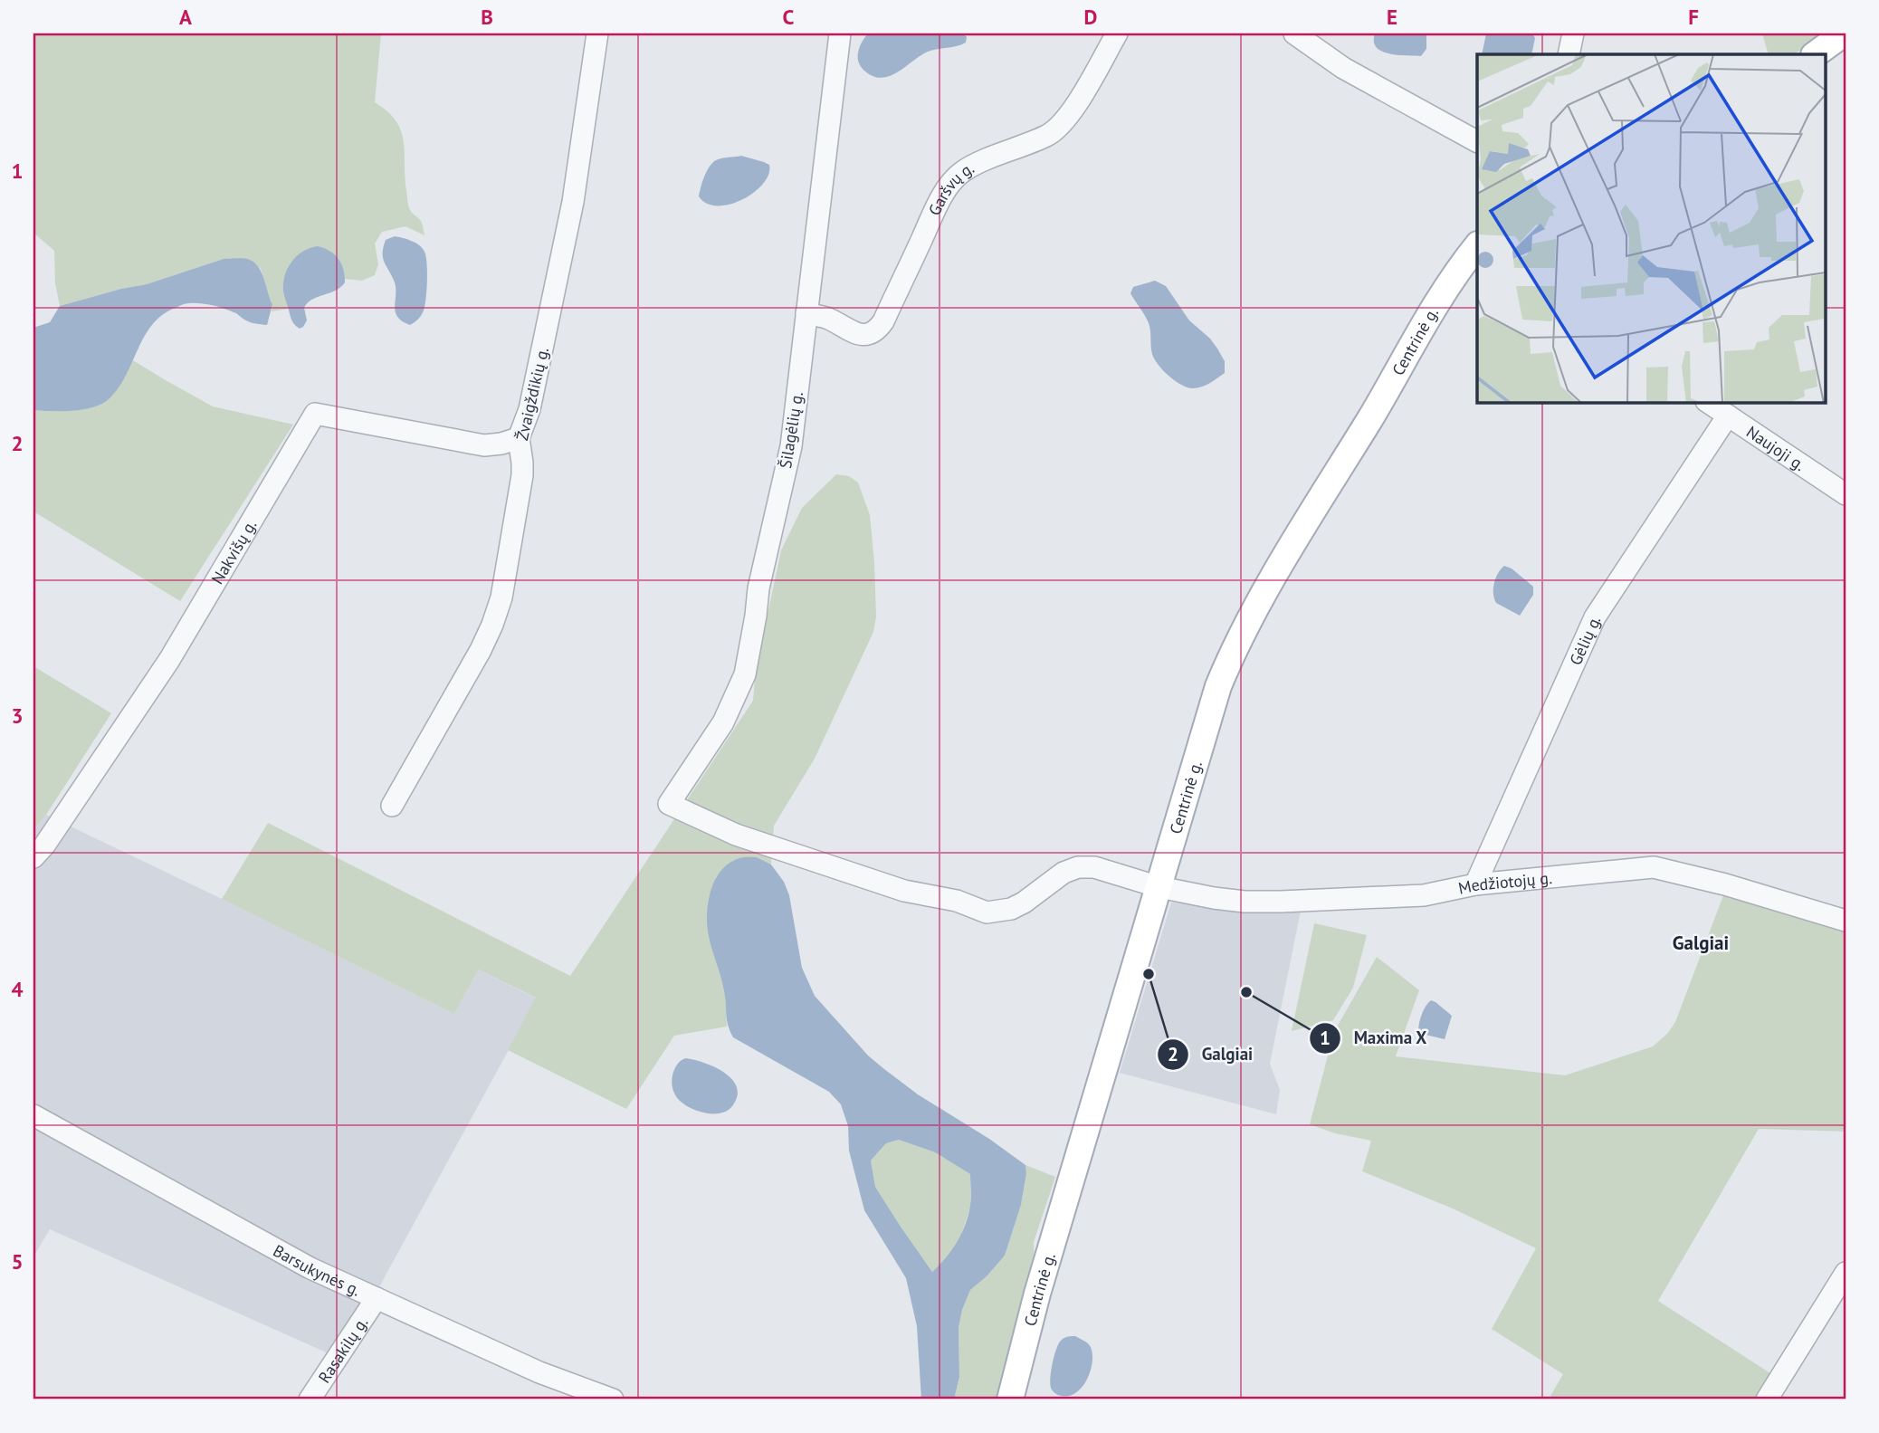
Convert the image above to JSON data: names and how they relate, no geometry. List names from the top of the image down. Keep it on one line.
{"streets":{"main road":["Centrinė g."],"street":["Garšvų g.","Žvaigždikių g.","Šilagėlių g.","Naujoji g.","Nakvišų g.","Gėlių g.","Medžiotojų g.","Barsukynės g.","Rasakilų g."]},"crossings":[["Garšvų g.","Šilagėlių g."],["Centrinė g.","Medžiotojų g."],["Žvaigždikių g.","Nakvišų g."],["Šilagėlių g.","Medžiotojų g."],["Naujoji g.","Gėlių g."],["Gėlių g.","Medžiotojų g."],["Barsukynės g.","Rasakilų g."]],"districts":["Galgiai"],"places":["Galgiai","Maxima X"],"grid":{"columns":["A","B","C","D","E","F"],"rows":["1","2","3","4","5"]}}
